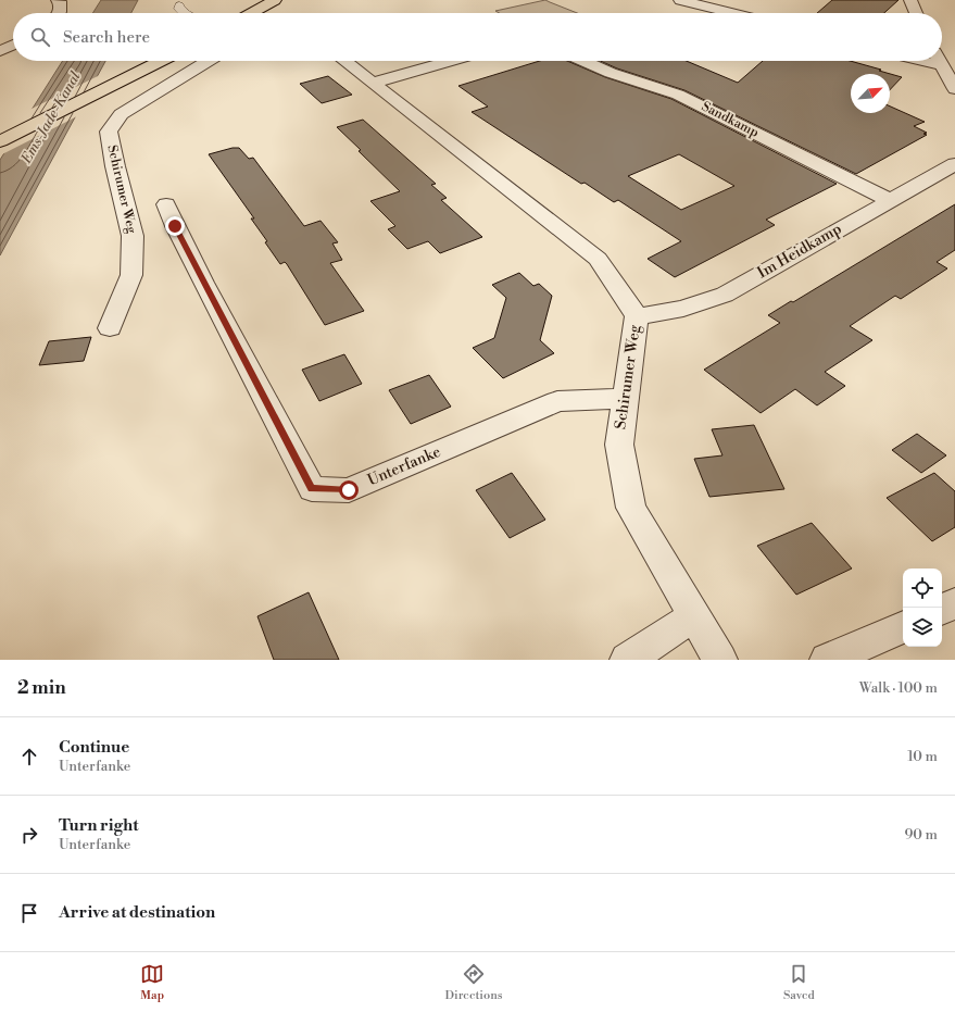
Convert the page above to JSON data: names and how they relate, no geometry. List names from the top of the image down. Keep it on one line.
{"streets":{"street":["Sandkamp","Schirumer Weg","Im Heidkamp","Unterfanke"]},"crossings":[["Sandkamp","Im Heidkamp"],["Schirumer Weg","Im Heidkamp"],["Schirumer Weg","Unterfanke"]],"water":["Ems-Jade-Kanal"],"north":"top right","page":{"search":"Search here","heading":["2 min","Walk · 100 m"],"list":[["Continue","Unterfanke","10 m"],["Turn right","Unterfanke","90 m"],"Arrive at destination"],"nav":["Map","Directions","Saved"]}}
